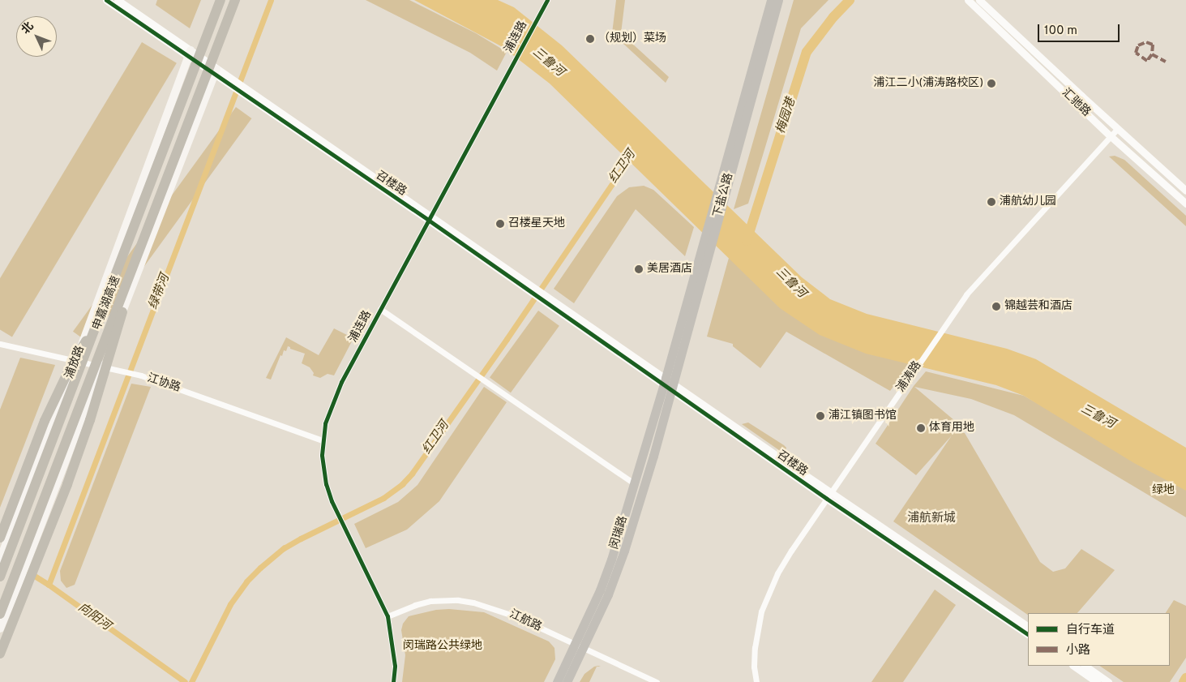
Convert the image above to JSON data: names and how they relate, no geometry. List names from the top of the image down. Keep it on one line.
{"streets":{"highway":["申嘉湖高速"],"main road":["下盐公路","浦放路","闵瑞路"],"street":["浦连路","汇驰路","召楼路","浦涛路","江协路","江航路"]},"crossings":[["浦连路","召楼路"],["浦连路","江协路"],["浦连路","江航路"],["汇驰路","浦涛路"],["召楼路","下盐公路"],["召楼路","浦涛路"],["召楼路","闵瑞路"],["下盐公路","闵瑞路"],["浦放路","江协路"],["闵瑞路","江航路"]],"districts":["浦航新城"],"water":["三鲁河","梅园港","红卫河","绿带河","向阳河"],"parks":["绿地","闵瑞路公共绿地"],"places":["（规划）菜场","浦江二小(浦涛路校区)","浦航幼儿园","召楼·星天地","美居酒店","锦越芸和酒店","浦江镇图书馆","体育用地"],"legend":["自行车道","小路"],"scale_bar":"100 m","north":"top left"}
